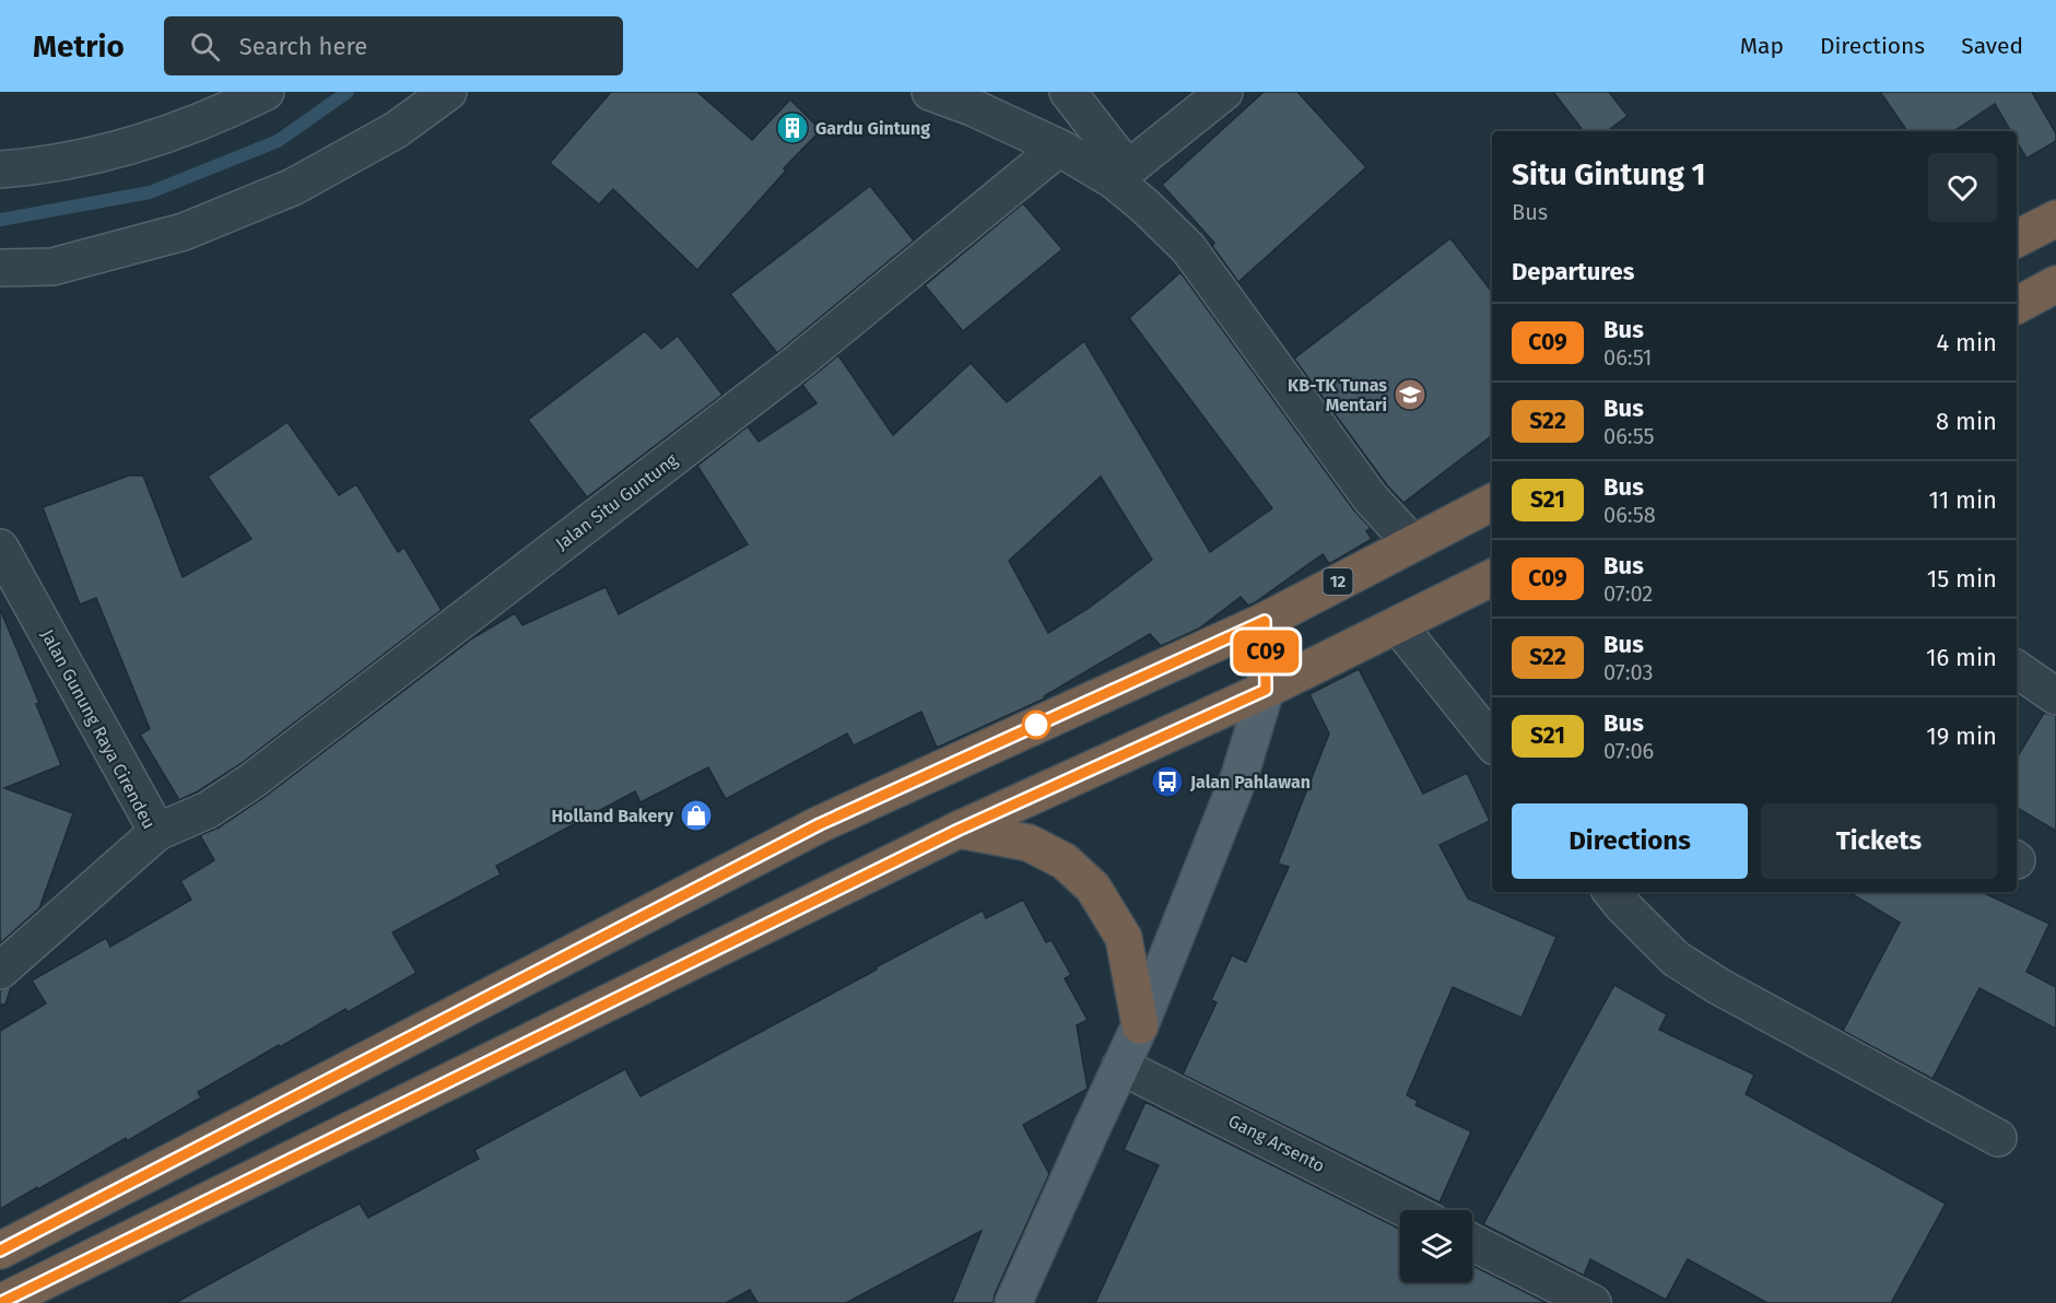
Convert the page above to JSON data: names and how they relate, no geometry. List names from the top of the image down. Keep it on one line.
{"streets":{"highway":["12"],"street":["Jalan Situ Guntung","Jalan Gunung Raya Cirendeu","Gang Arsento"]},"crossings":[["Jalan Situ Guntung","Jalan Gunung Raya Cirendeu"]],"places":{"building":["Gardu Gintung"],"school or university":["KB-TK Tunas Mentari"],"bus stop":["Jalan Pahlawan"],"shop":["Holland Bakery"]},"lines":["bus line C09"],"page":{"header":"Metrio","search":"Search here","nav":["Map","Directions","Saved"],"on_map":"C09","heading":[["Situ Gintung 1","Bus"],"Departures"],"list":[{"mark":"C09","name":"Bus","note":"06:51","value":"4 min"},{"mark":"S22","name":"Bus","note":"06:55","value":"8 min"},{"mark":"S21","name":"Bus","note":"06:58","value":"11 min"},{"mark":"C09","name":"Bus","note":"07:02","value":"15 min"},{"mark":"S22","name":"Bus","note":"07:03","value":"16 min"},{"mark":"S21","name":"Bus","note":"07:06","value":"19 min"}],"buttons":["Directions","Tickets"]}}
